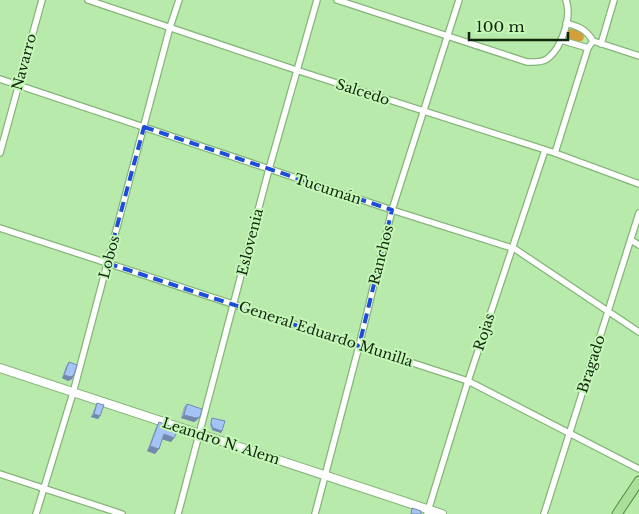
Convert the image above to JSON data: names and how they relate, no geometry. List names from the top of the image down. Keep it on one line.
{"streets":{"street":["Navarro","Salcedo","Tucumán","Eslovenia","Ranchos","Lobos","Rojas","General Eduardo Munilla","Bragado","Leandro N. Alem"]},"crossings":[["Navarro","Tucumán"],["Salcedo","Eslovenia"],["Salcedo","Ranchos"],["Salcedo","Lobos"],["Salcedo","Rojas"],["Tucumán","Eslovenia"],["Tucumán","Ranchos"],["Tucumán","Lobos"],["Tucumán","Rojas"],["Tucumán","Bragado"],["Eslovenia","General Eduardo Munilla"],["Eslovenia","Leandro N. Alem"],["Ranchos","General Eduardo Munilla"],["Ranchos","Leandro N. Alem"],["Lobos","General Eduardo Munilla"],["Lobos","Leandro N. Alem"],["Rojas","General Eduardo Munilla"],["Rojas","Leandro N. Alem"],["General Eduardo Munilla","Bragado"]],"scale_bar":"100 m"}
